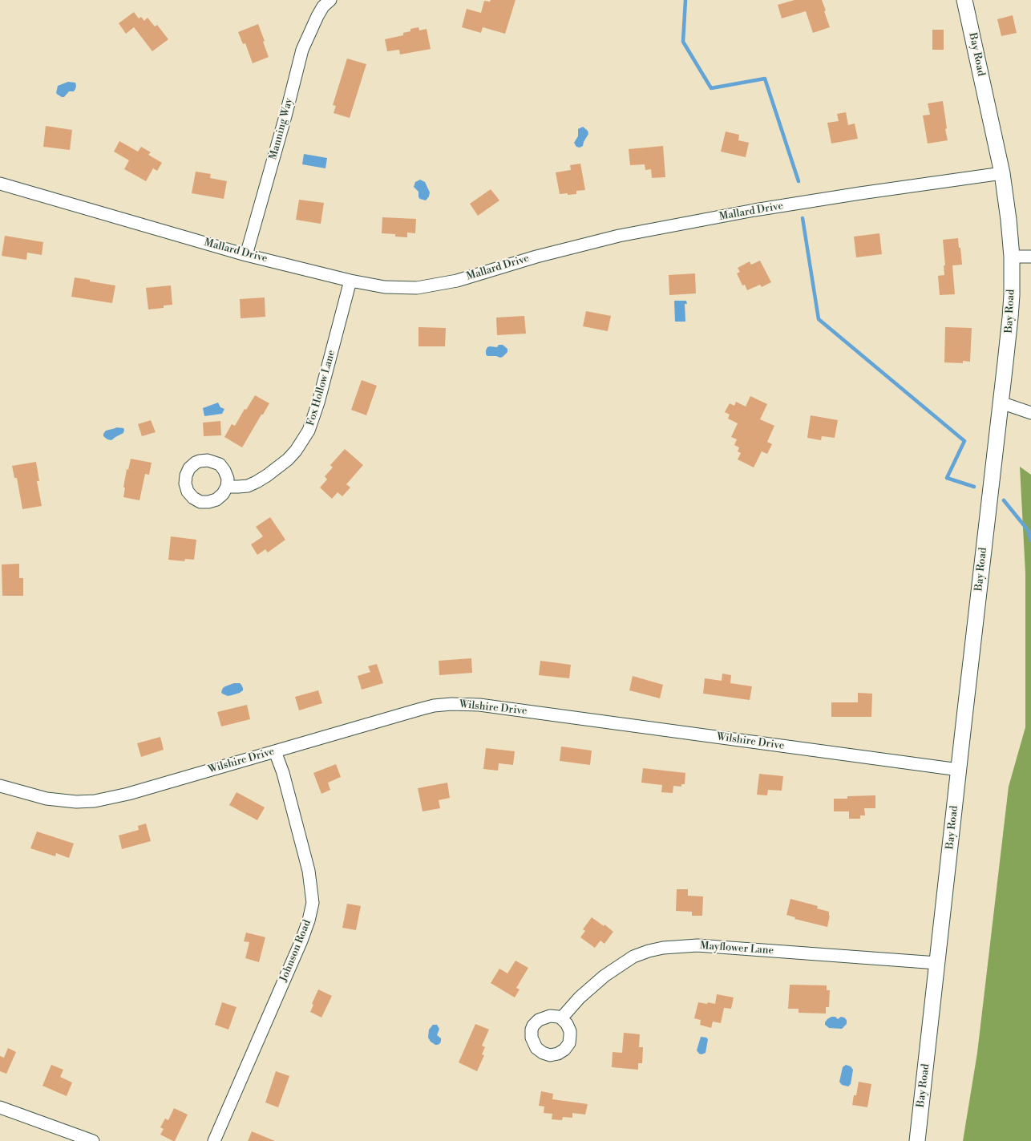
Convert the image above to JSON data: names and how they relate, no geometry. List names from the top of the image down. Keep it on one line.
{"streets":{"main road":["Bay Road"],"street":["Manning Way","Mallard Drive","Fox Hollow Lane","Wilshire Drive","Mayflower Lane","Johnson Road"]},"crossings":[["Bay Road","Mallard Drive"],["Bay Road","Wilshire Drive"],["Bay Road","Mayflower Lane"],["Manning Way","Mallard Drive"],["Mallard Drive","Fox Hollow Lane"],["Wilshire Drive","Johnson Road"]]}
